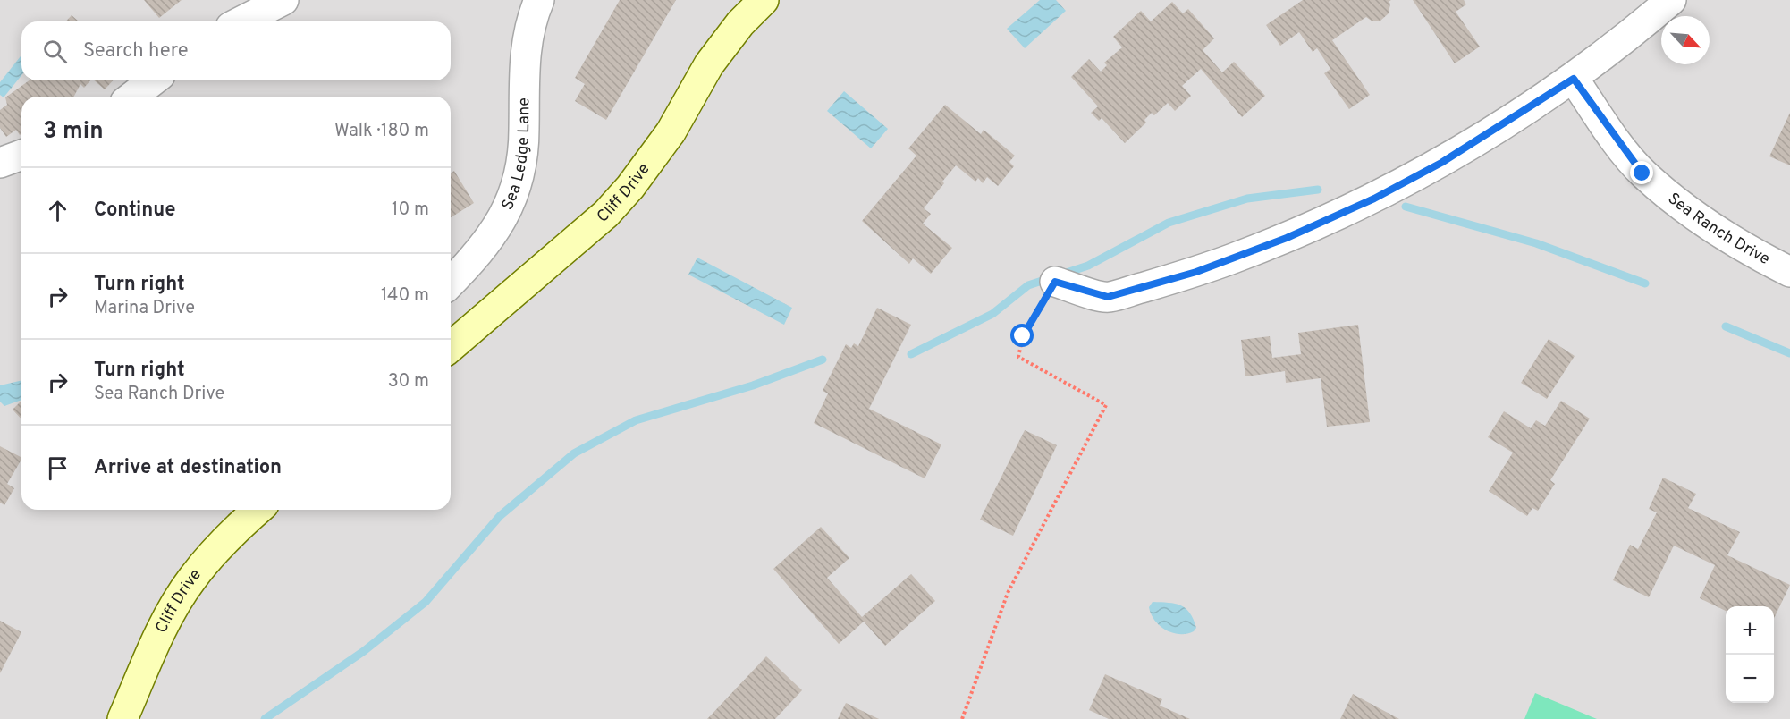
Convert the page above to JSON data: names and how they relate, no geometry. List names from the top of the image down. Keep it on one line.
{"streets":{"street":["Sea Ledge Lane","Cliff Drive","Sea Ranch Drive"]},"north":"bottom right","page":{"search":"Search here","heading":["3 min","Walk · 180 m"],"list":[["Continue","10 m"],["Turn right","Marina Drive","140 m"],["Turn right","Sea Ranch Drive","30 m"],"Arrive at destination"],"map_buttons":["+","−"]}}
